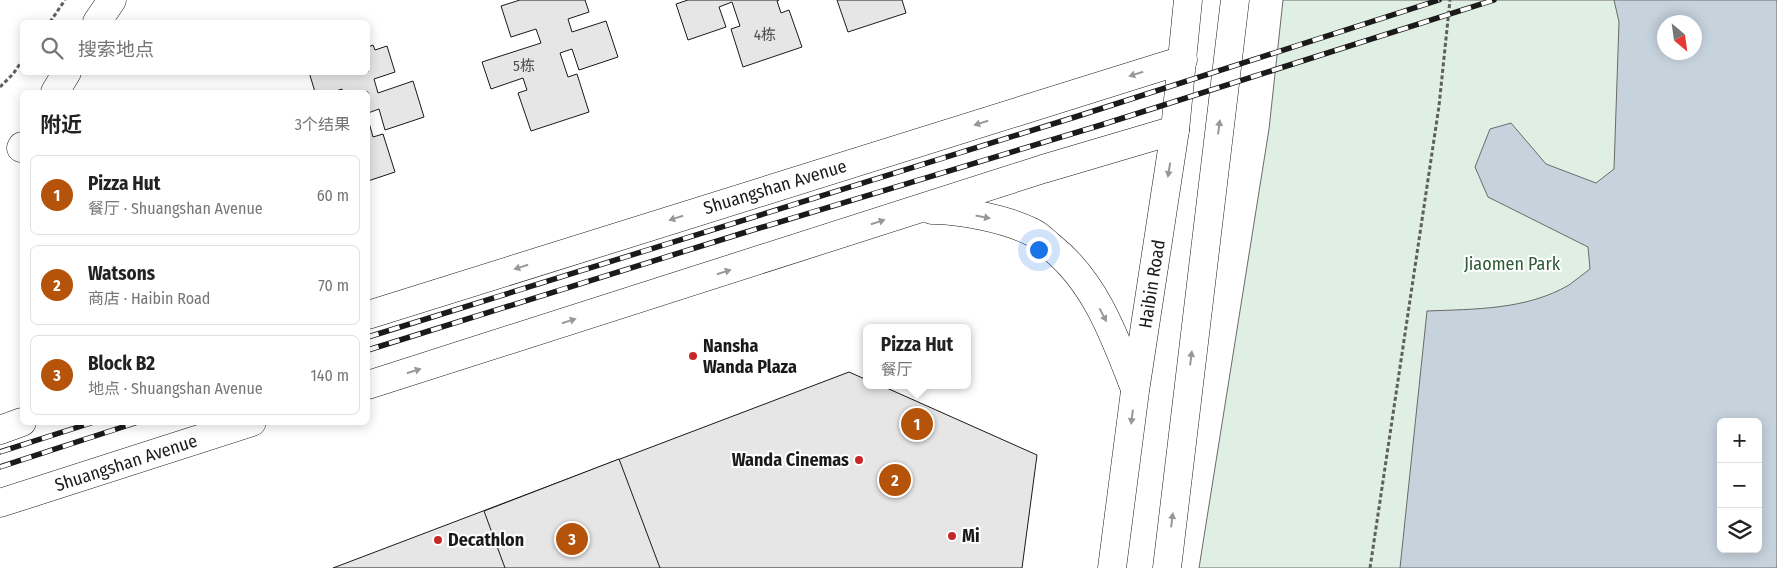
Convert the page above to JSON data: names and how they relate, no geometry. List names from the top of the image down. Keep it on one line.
{"streets":{"street":["Shuangshan Avenue","Haibin Road"]},"crossings":[["Shuangshan Avenue","Haibin Road"]],"parks":["Jiaomen Park"],"places":["Nansha Wanda Plaza","Wanda Cinemas","Mi","Decathlon"],"house_numbers":["4栋","5栋"],"north":"bottom right","page":{"search":"搜索地点","heading":["附近","3个结果"],"list":[{"mark":"1","name":"Pizza Hut","note":"餐厅 · Shuangshan Avenue","value":"60 m"},{"mark":"2","name":"Watsons","note":"商店 · Haibin Road","value":"70 m"},{"mark":"3","name":"Block B2","note":"地点 · Shuangshan Avenue","value":"140 m"}],"popup":["Pizza Hut","餐厅"],"pins":["1","2","3"],"map_buttons":["+","−"]}}
